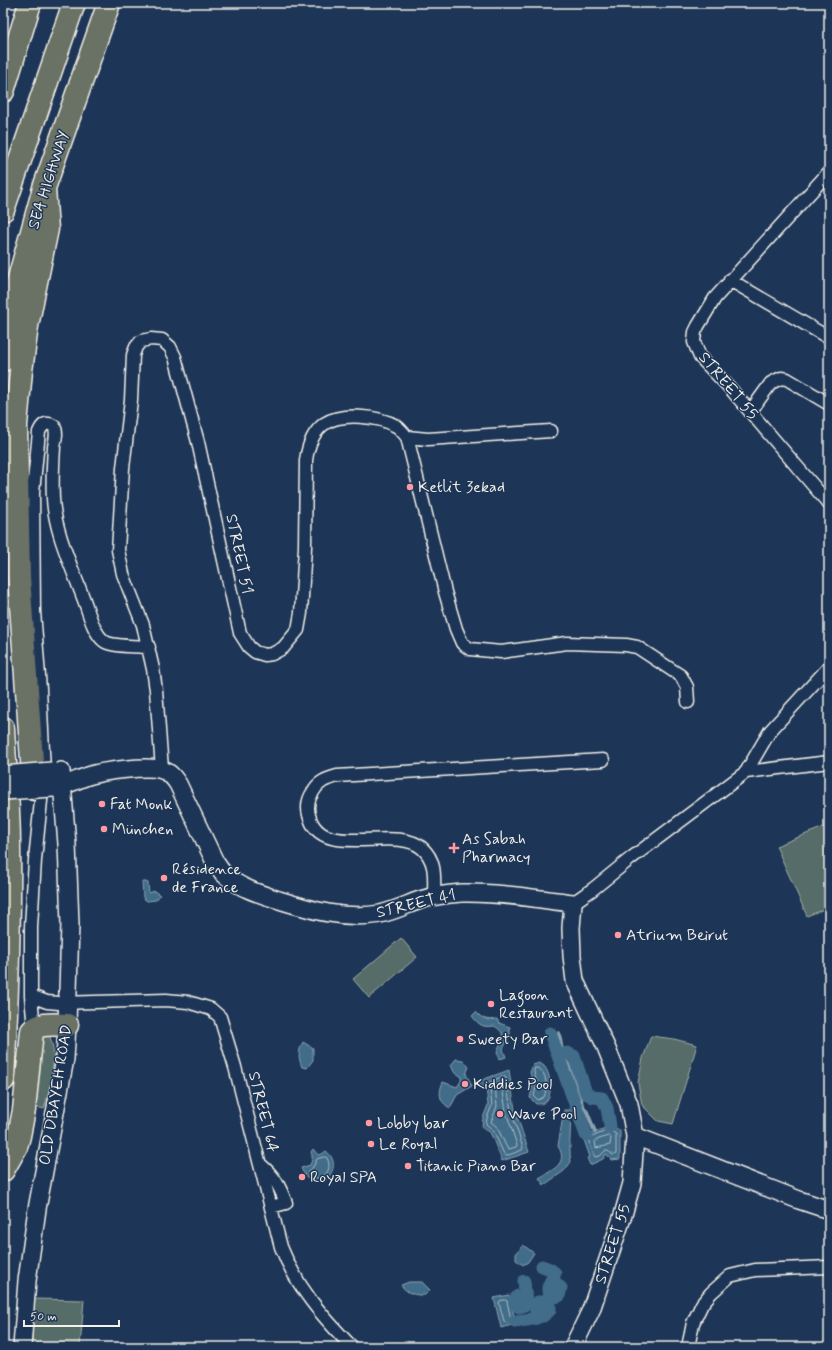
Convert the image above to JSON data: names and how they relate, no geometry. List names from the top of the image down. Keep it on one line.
{"streets":{"highway":["SEA HIGHWAY"],"street":["STREET 55","STREET 51","STREET 41","OLD DBAYEH ROAD","STREET 64"]},"crossings":[["STREET 55","STREET 41"],["STREET 51","STREET 41"],["OLD DBAYEH ROAD","STREET 64"]],"places":{"other":["Ketlit 3ekad","Fat Monk","München","Résidence de France","Atrium Beirut","Lagoon Restaurant","Sweety Bar","Kiddies Pool","Wave Pool","Lobby bar","Le Royal","Titanic Piano Bar","Royal SPA"],"health":["As Sabah Pharmacy"]},"scale_bar":"50 m"}
